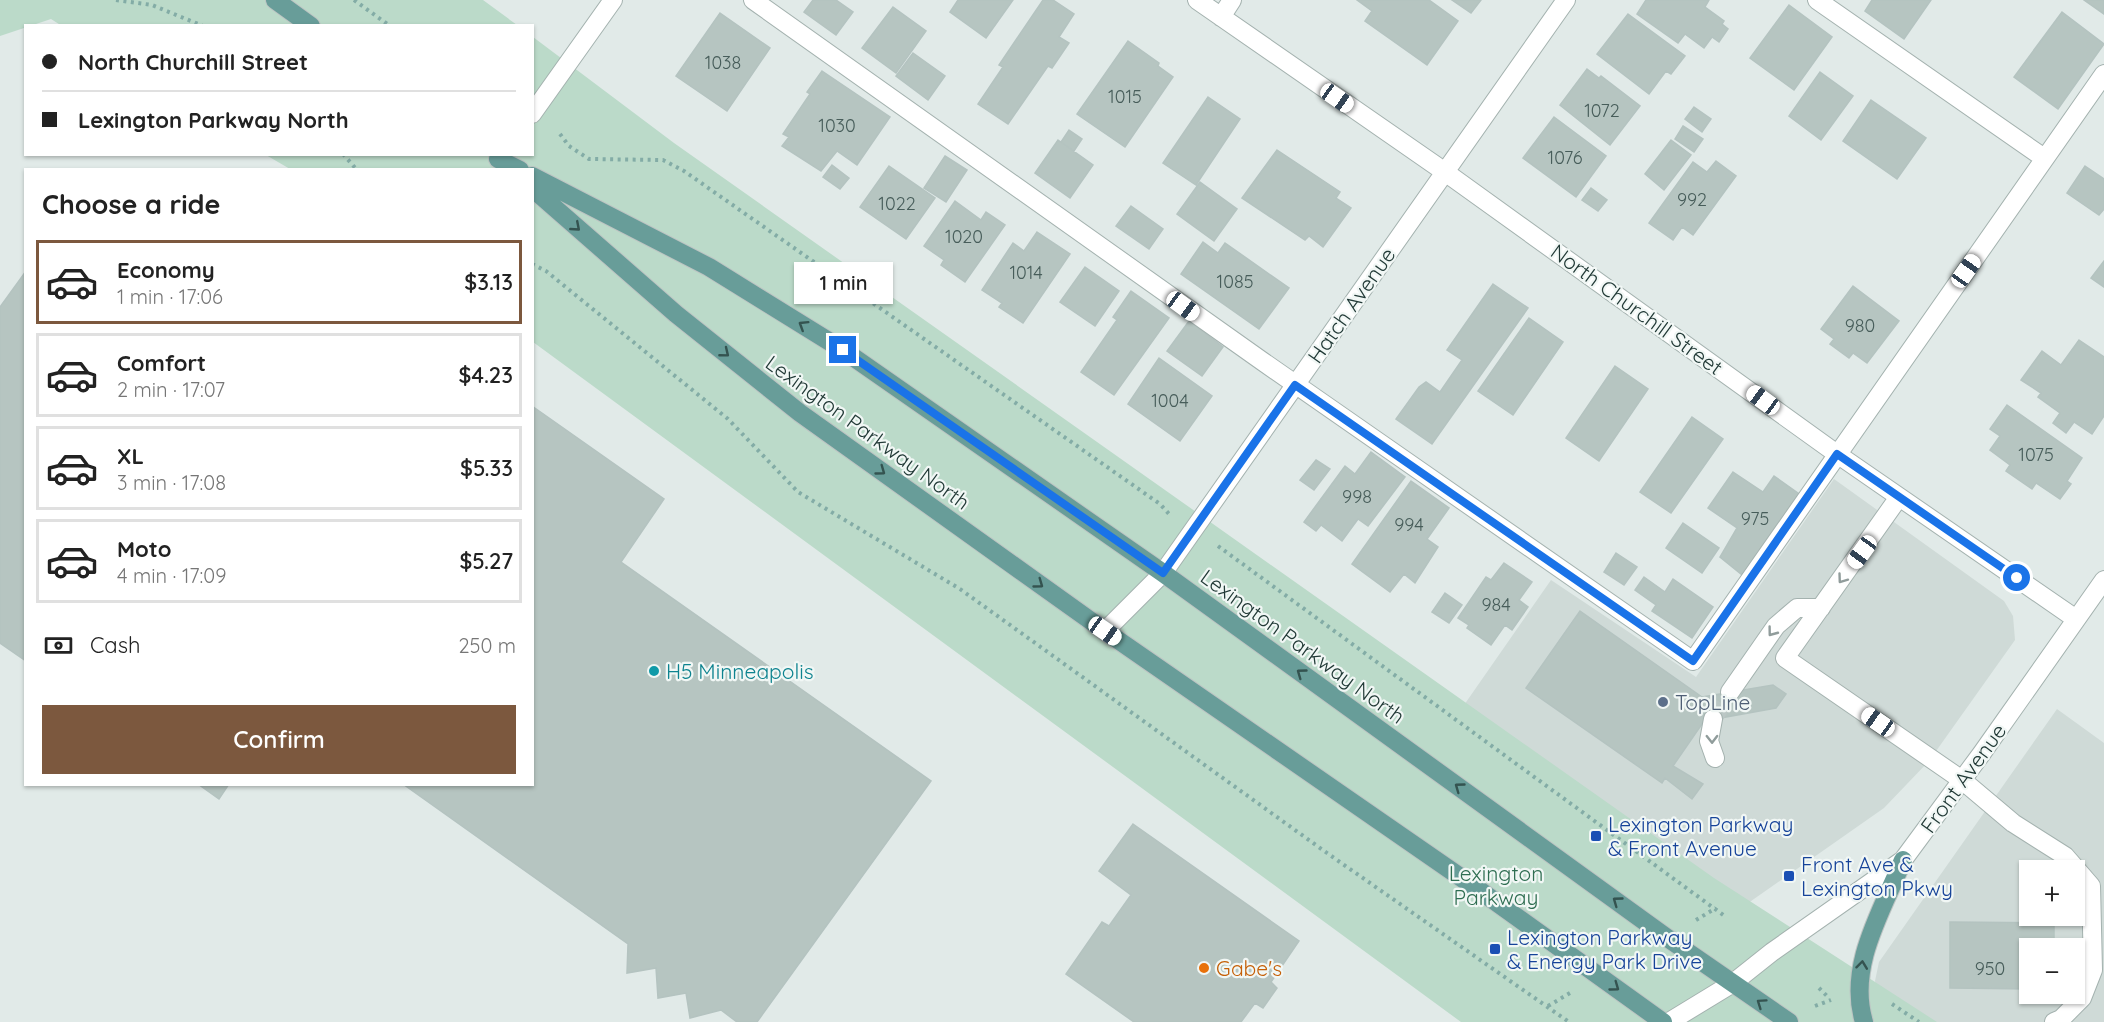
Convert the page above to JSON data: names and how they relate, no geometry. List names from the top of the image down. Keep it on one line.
{"streets":{"main road":["Lexington Parkway North"],"street":["Hatch Avenue","North Churchill Street","Front Avenue"]},"crossings":[["Hatch Avenue","North Churchill Street"],["Hatch Avenue","Lexington Parkway North"],["North Churchill Street","Front Avenue"],["Lexington Parkway North","Front Avenue"]],"parks":["Lexington Parkway"],"places":{"other":["H5 Minneapolis","TopLine","Gabe's"],"transit":["Lexington Parkway & Front Avenue","Front Ave & Lexington Pkwy","Lexington Parkway & Energy Park Drive"]},"house_numbers":["1038","1015","1072","1030","1076","992","1022","1020","1014","1085","980","1004","1075","998","975","994","984","950"],"page":{"banner":["North Churchill Street","Lexington Parkway North"],"heading":"Choose a ride","list":[{"name":"Economy","note":"1 min · 17:06","value":"$3.13"},{"name":"Comfort","note":"2 min · 17:07","value":"$4.23"},{"name":"XL","note":"3 min · 17:08","value":"$5.33"},{"name":"Moto","note":"4 min · 17:09","value":"$5.27"}],"bubble":"1 min","pay":["Cash","250 m"],"buttons":"Confirm","map_buttons":["+","−"]}}
